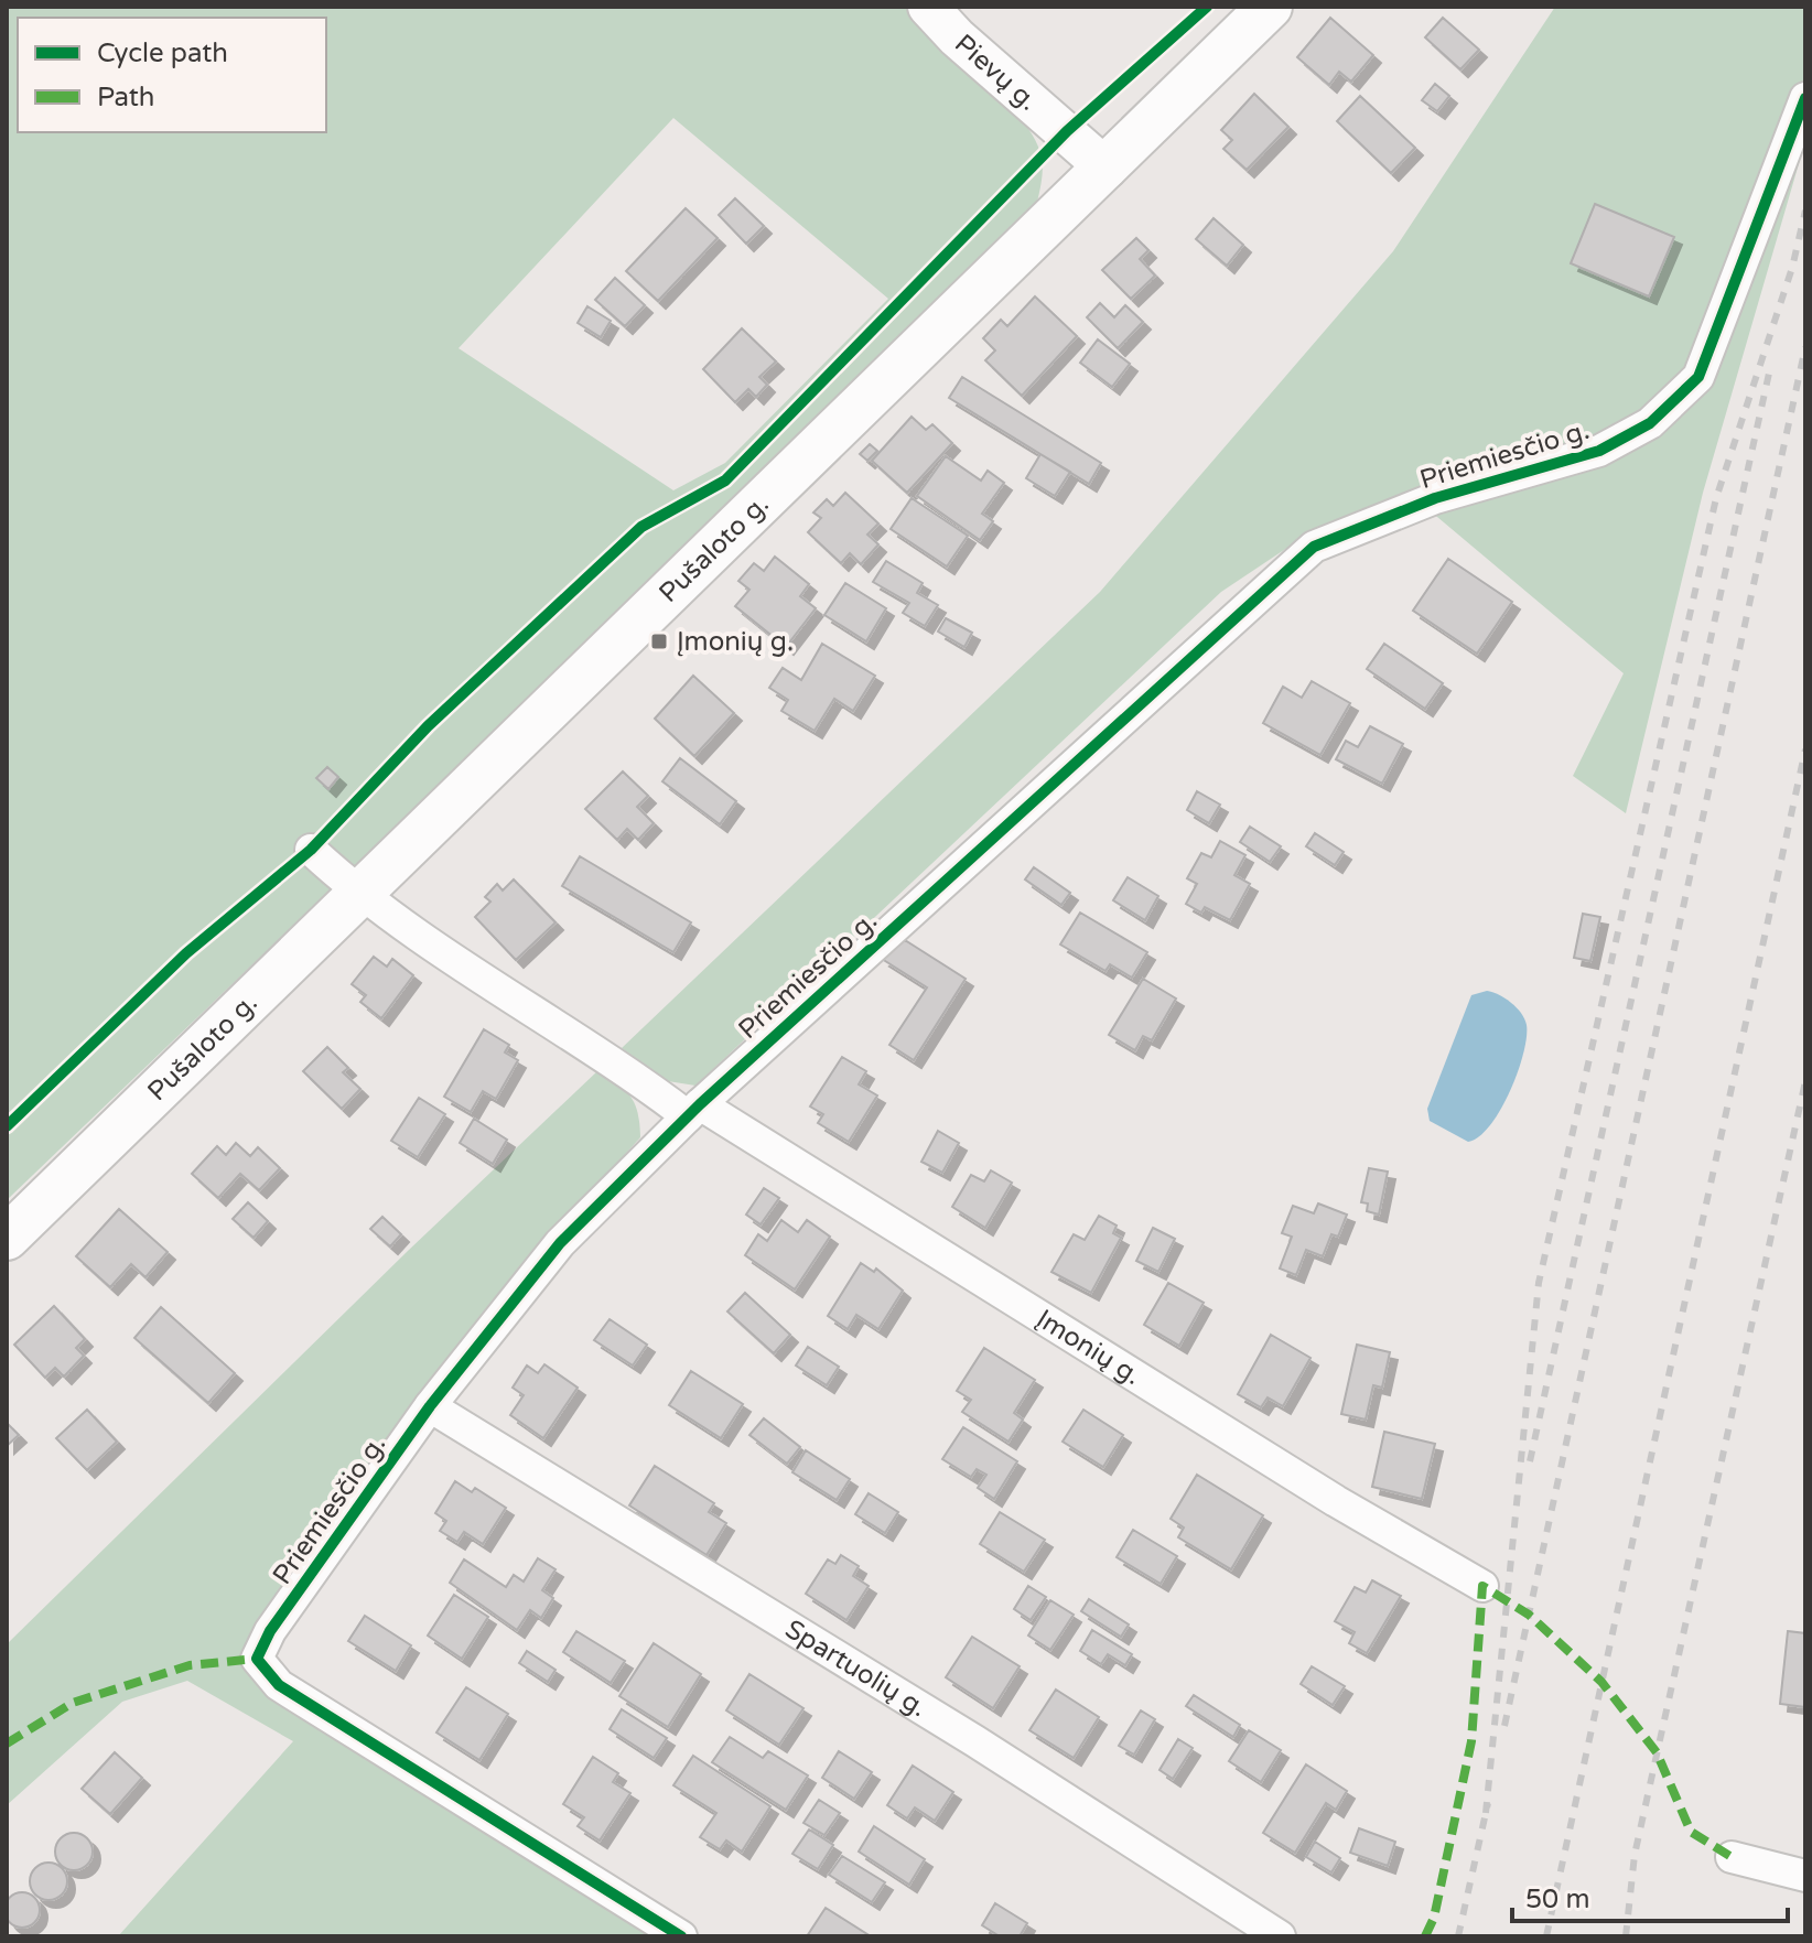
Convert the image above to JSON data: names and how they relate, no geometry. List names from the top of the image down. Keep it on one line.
{"streets":{"main road":["Pušaloto g."],"street":["Pievų g.","Priemiesčio g.","Įmonių g.","Spartuolių g."]},"crossings":[["Pievų g.","Pušaloto g."],["Priemiesčio g.","Įmonių g."],["Priemiesčio g.","Spartuolių g."],["Pušaloto g.","Įmonių g."]],"places":{"transit":["Įmonių g."]},"legend":["Cycle path","Path"],"scale_bar":"50 m"}
